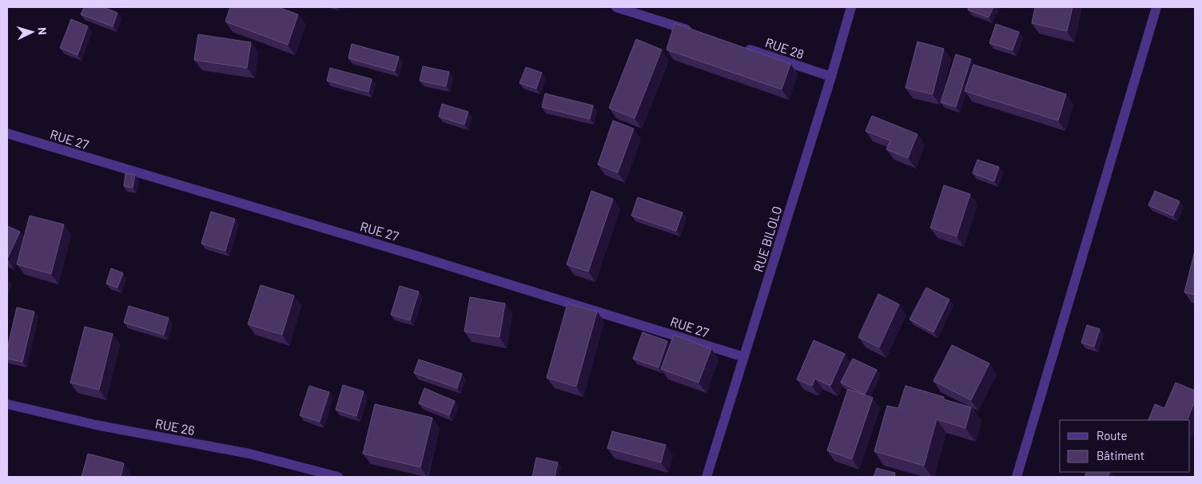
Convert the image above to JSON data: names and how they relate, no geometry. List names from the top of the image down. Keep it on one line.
{"streets":{"street":["RUE 28","RUE 27","RUE BILOLO","RUE 26"]},"crossings":[["RUE 28","RUE BILOLO"],["RUE 27","RUE BILOLO"]],"legend":["Route","Bâtiment"],"north":"right"}
